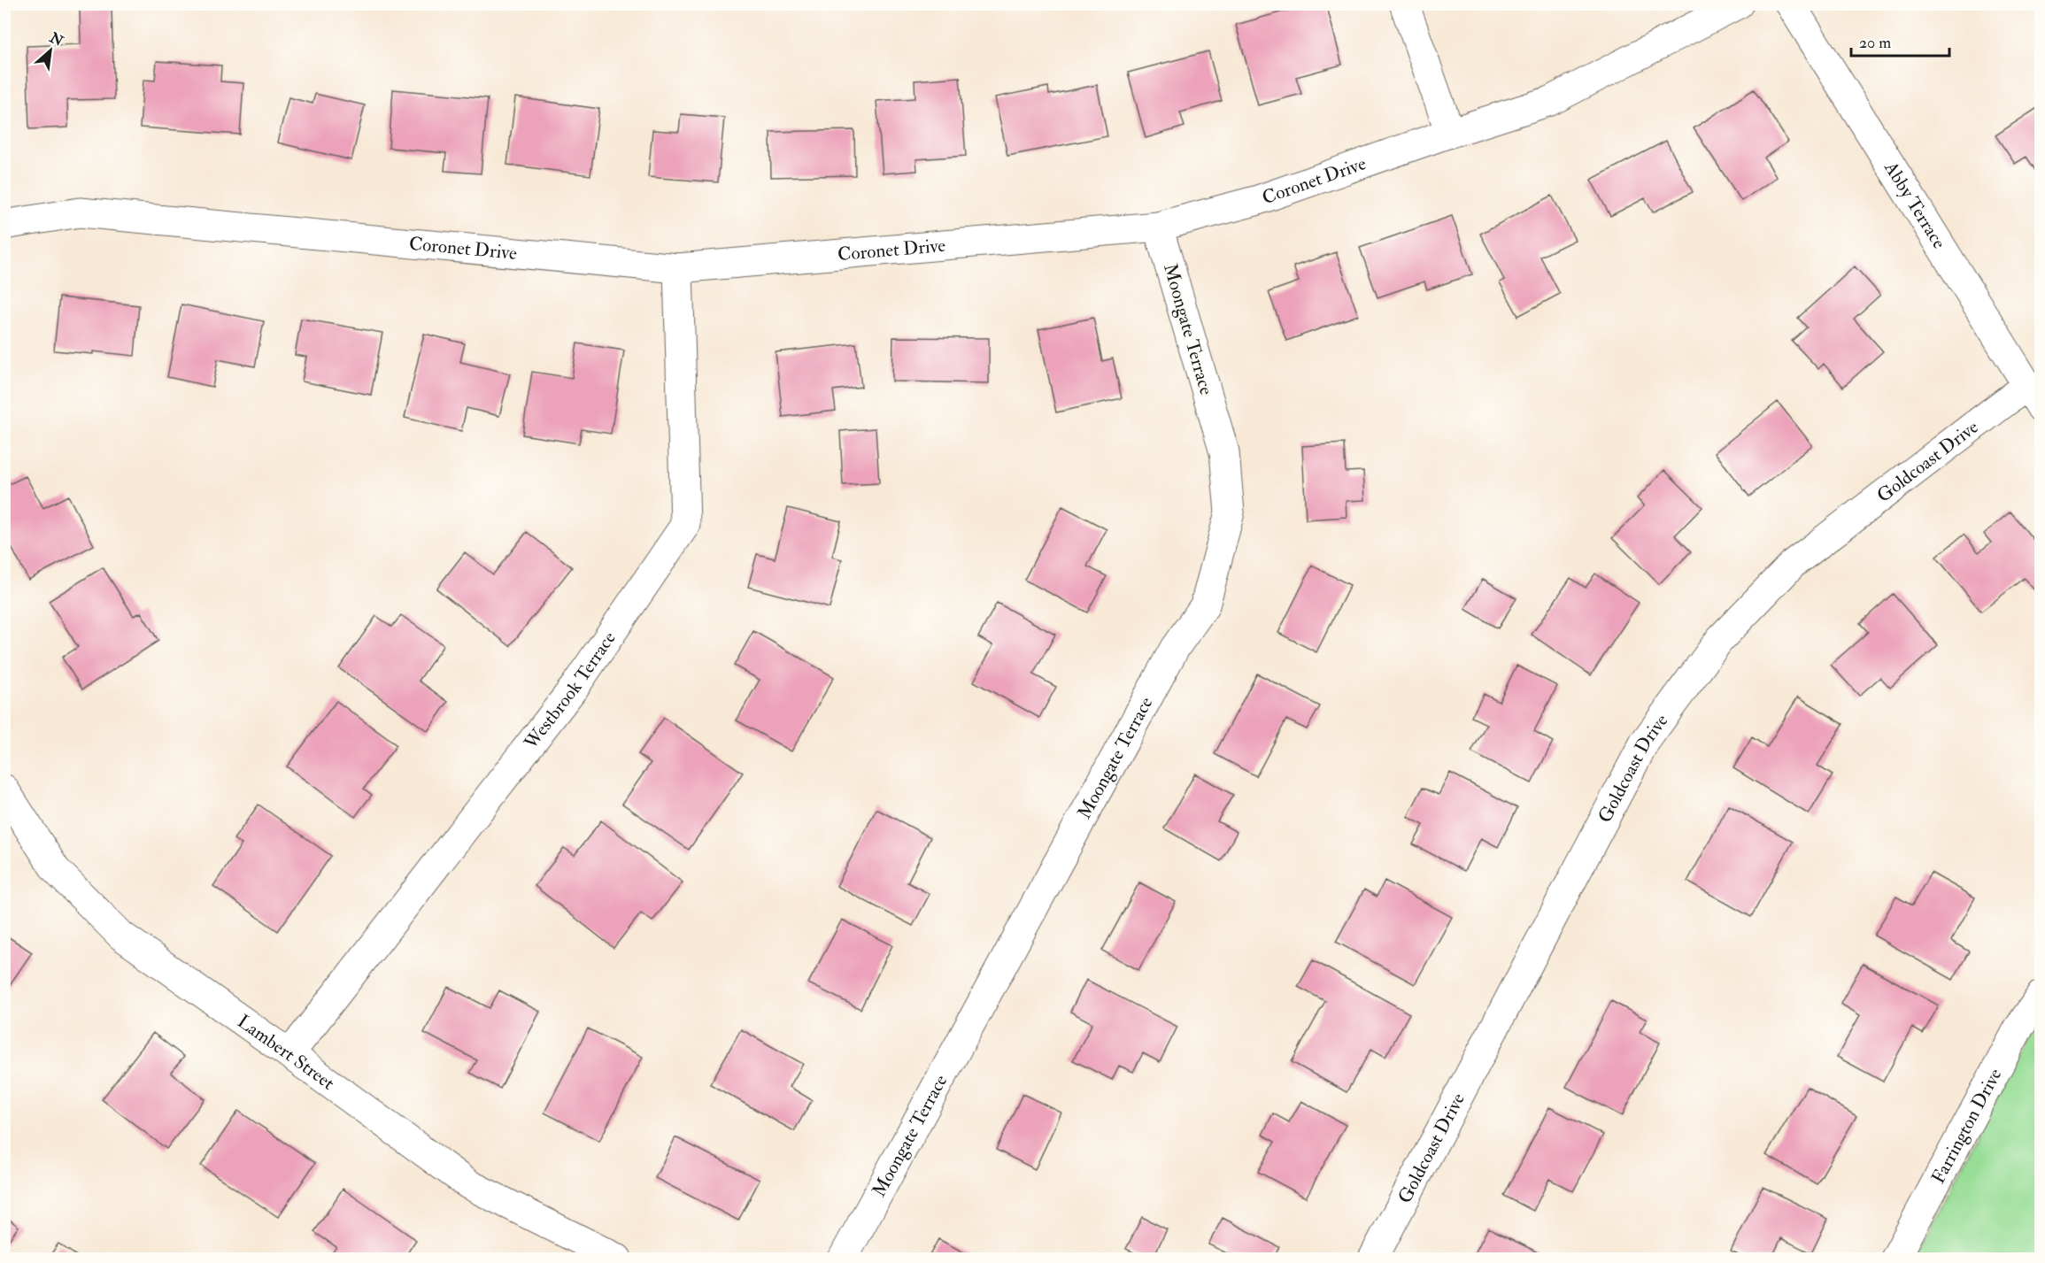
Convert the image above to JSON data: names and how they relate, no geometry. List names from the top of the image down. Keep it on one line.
{"streets":{"street":["Coronet Drive","Abby Terrace","Moongate Terrace","Goldcoast Drive","Westbrook Terrace","Lambert Street","Farrington Drive"]},"crossings":[["Coronet Drive","Moongate Terrace"],["Coronet Drive","Westbrook Terrace"],["Abby Terrace","Goldcoast Drive"],["Westbrook Terrace","Lambert Street"]],"scale_bar":"20 m","north":"top right"}
